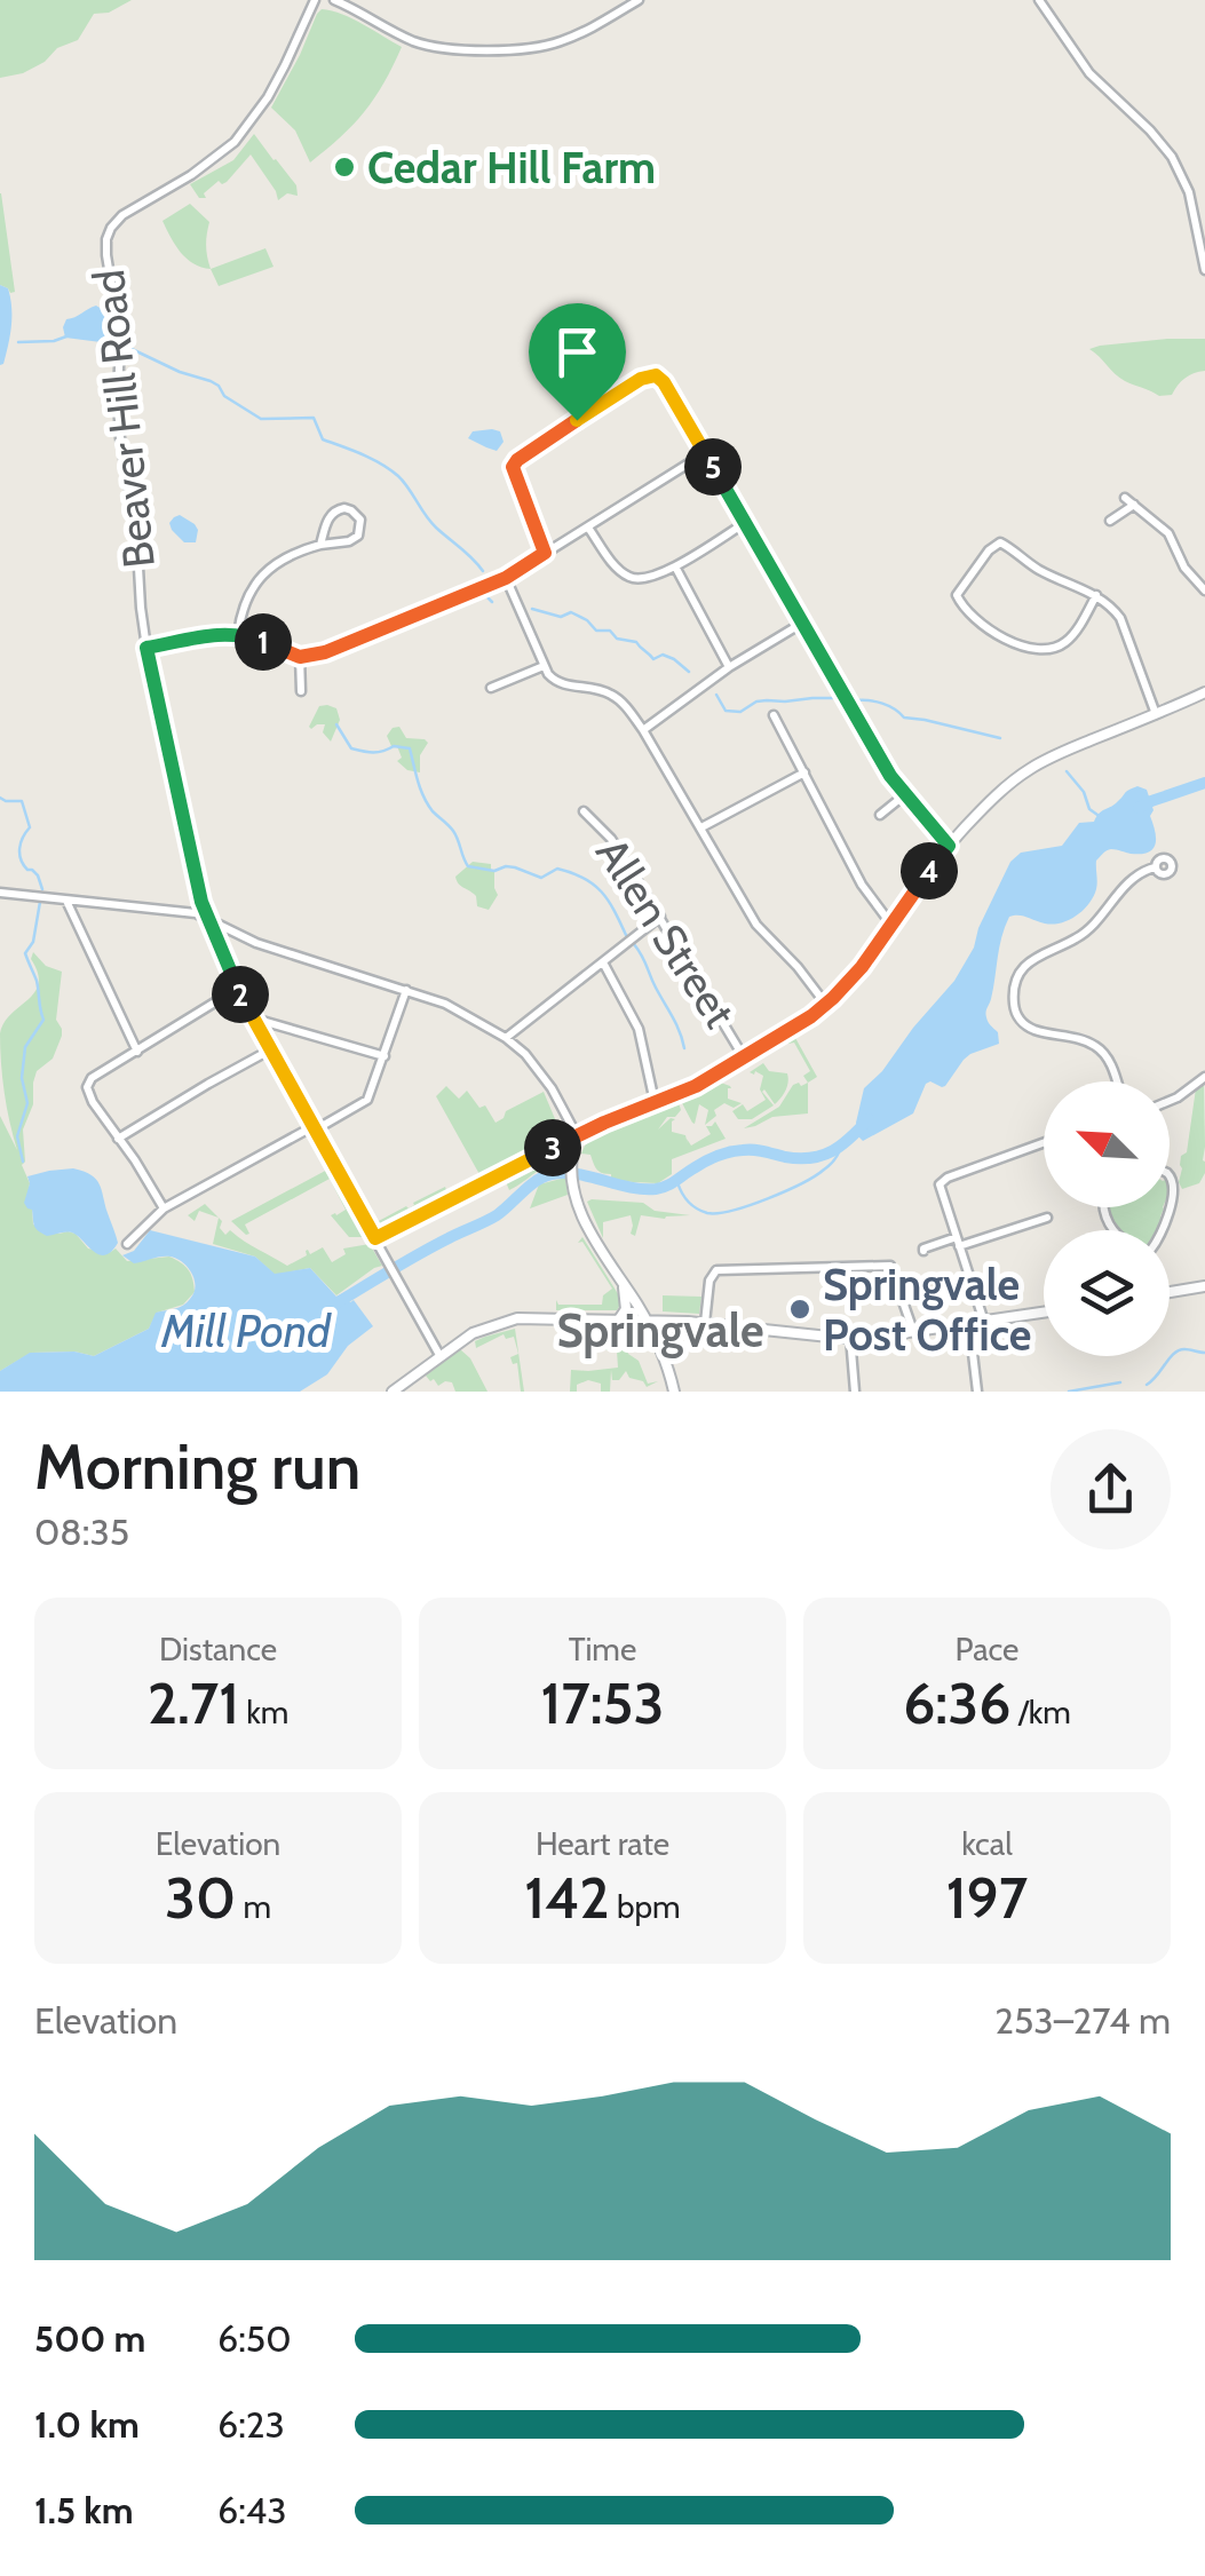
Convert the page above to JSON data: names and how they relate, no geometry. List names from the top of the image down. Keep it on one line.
{"streets":{"street":["Beaver Hill Road","Allen Street"]},"districts":["Springvale"],"water":["Mill Pond"],"places":["Cedar Hill Farm","Springvale Post Office"],"north":"top left","page":{"pins":["5","1","4","2","3"],"heading":["Morning run","08:35"],"stats":[["Distance","2.71 km"],["Time","17:53"],["Pace","6:36 /km"],["Elevation","30 m"],["Heart rate","142 bpm"],["kcal","197"]],"chart":["Elevation","253–274 m"],"list":[{"name":"500 m","note":"6:50"},{"name":"1.0 km","note":"6:23"},{"name":"1.5 km","note":"6:43"}]}}
